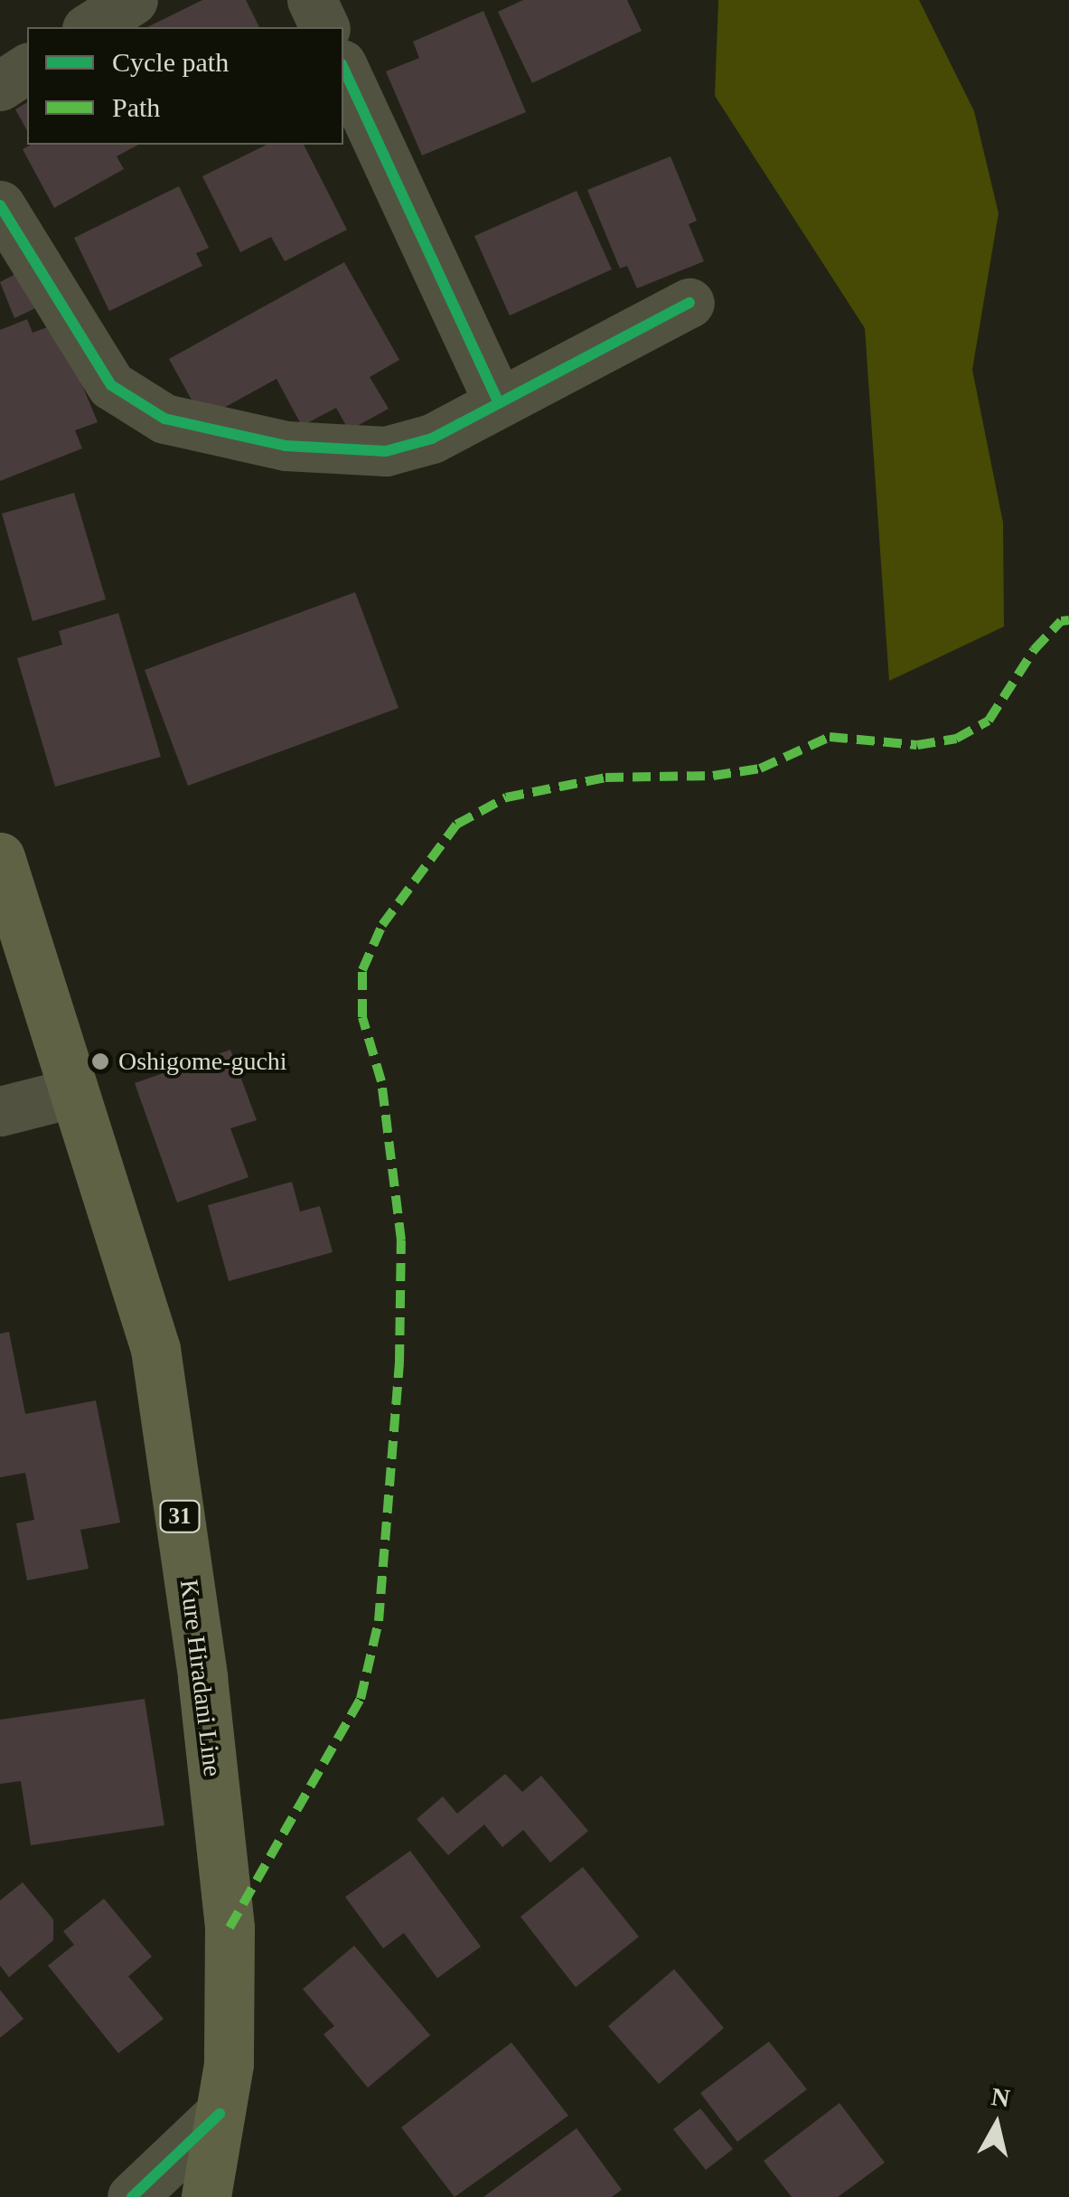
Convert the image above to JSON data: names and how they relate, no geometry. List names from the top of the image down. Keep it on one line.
{"streets":{"main road":["31","Kure Hiradani Line"]},"places":["Oshigome-guchi"],"legend":["Cycle path","Path"],"north":"top"}
